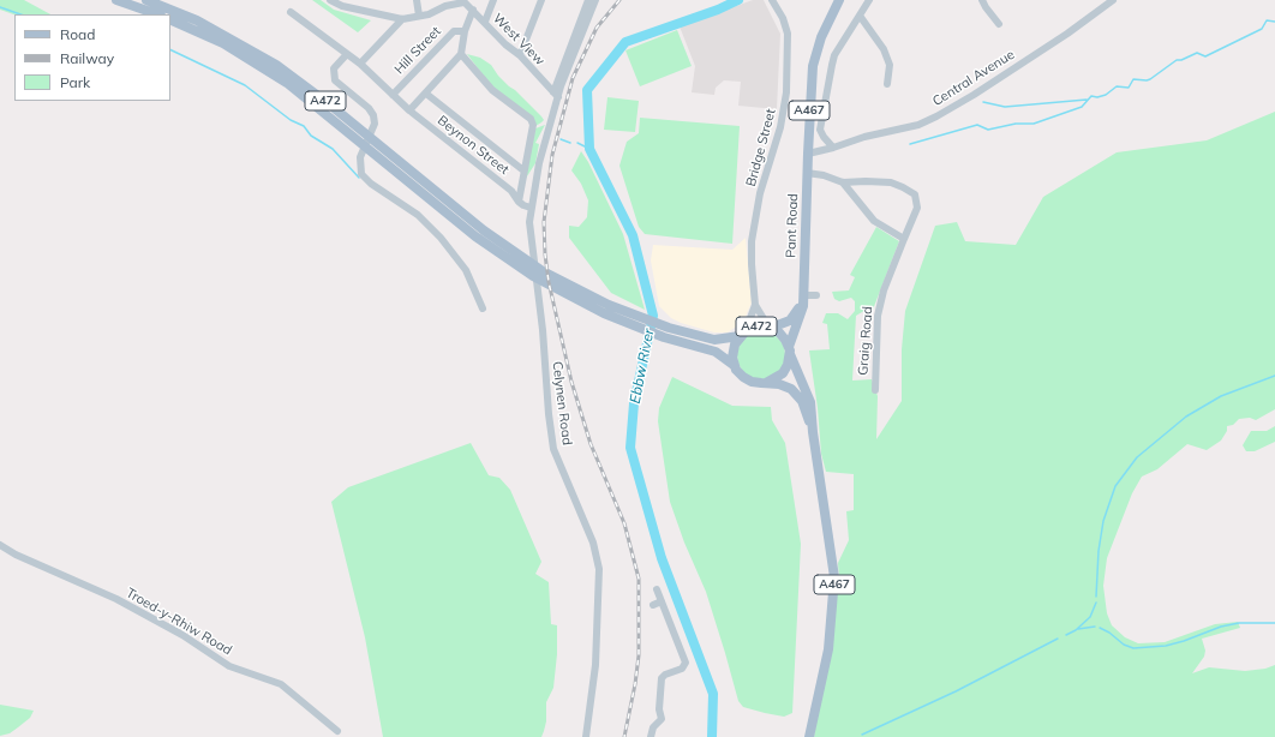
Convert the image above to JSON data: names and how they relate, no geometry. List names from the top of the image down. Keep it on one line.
{"streets":{"main road":["A472","A467","Pant Road"],"street":["West View","Hill Street","Central Avenue","Beynon Street","Bridge Street","Graig Road","Celynen Road","Troed-y-Rhiw Road"]},"crossings":[["West View","Celynen Road"],["Hill Street","Beynon Street"],["Central Avenue","A467"],["Central Avenue","Pant Road"],["A472","A467"],["A472","Bridge Street"],["A472","Pant Road"],["A467","Bridge Street"],["A467","Pant Road"],["Bridge Street","Pant Road"]],"water":["Ebbw River"],"legend":["Road","Railway","Park"]}
